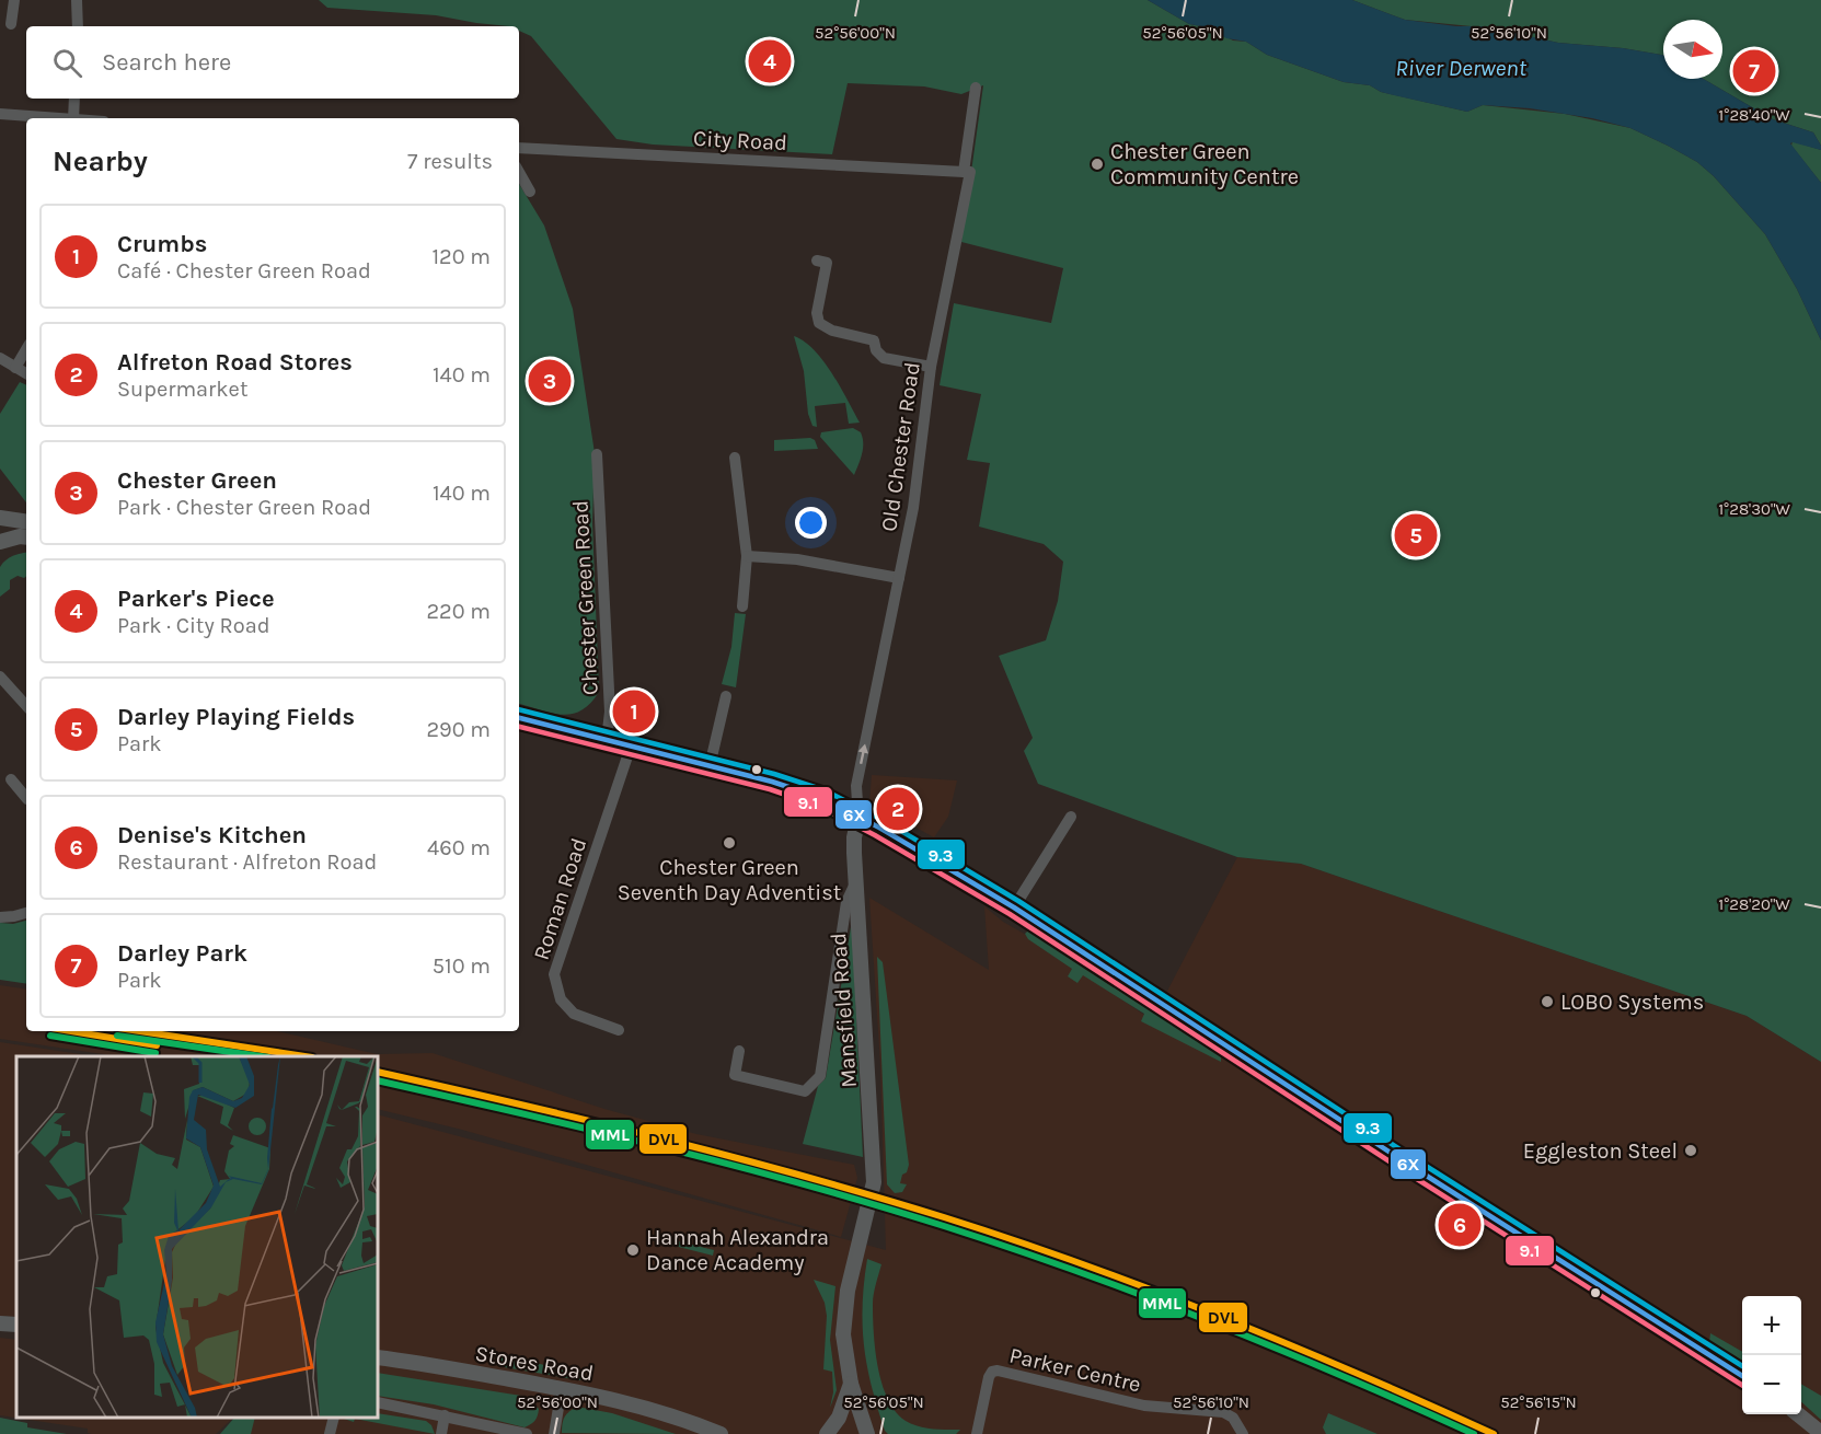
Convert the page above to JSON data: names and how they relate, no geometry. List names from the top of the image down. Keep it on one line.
{"streets":{"street":["City Road","Old Chester Road","Chester Green Road","Roman Road","Mansfield Road","Stores Road","Parker Centre"]},"crossings":[["City Road","Old Chester Road"],["Old Chester Road","Mansfield Road"]],"water":["River Derwent"],"places":["Chester Green Community Centre","Chester Green Seventh Day Adventist","LOBO Systems","Eggleston Steel","Hannah Alexandra Dance Academy"],"lines":["transit line 9.3","transit line 6X","transit line 9.1","transit line DVL","transit line MML"],"north":"right","page":{"search":"Search here","pins":["4","7","3","5","1","2","6"],"heading":["Nearby","7 results"],"list":[{"mark":"1","name":"Crumbs","note":"Café · Chester Green Road","value":"120 m"},{"mark":"2","name":"Alfreton Road Stores","note":"Supermarket","value":"140 m"},{"mark":"3","name":"Chester Green","note":"Park · Chester Green Road","value":"140 m"},{"mark":"4","name":"Parker's Piece","note":"Park · City Road","value":"220 m"},{"mark":"5","name":"Darley Playing Fields","note":"Park","value":"290 m"},{"mark":"6","name":"Denise's Kitchen","note":"Restaurant · Alfreton Road","value":"460 m"},{"mark":"7","name":"Darley Park","note":"Park","value":"510 m"}],"map_buttons":["+","−"]},"coordinates":["52°56'00\"N","52°56'05\"N","52°56'10\"N","1°28'40\"W","1°28'30\"W","1°28'20\"W","52°56'15\"N"]}
